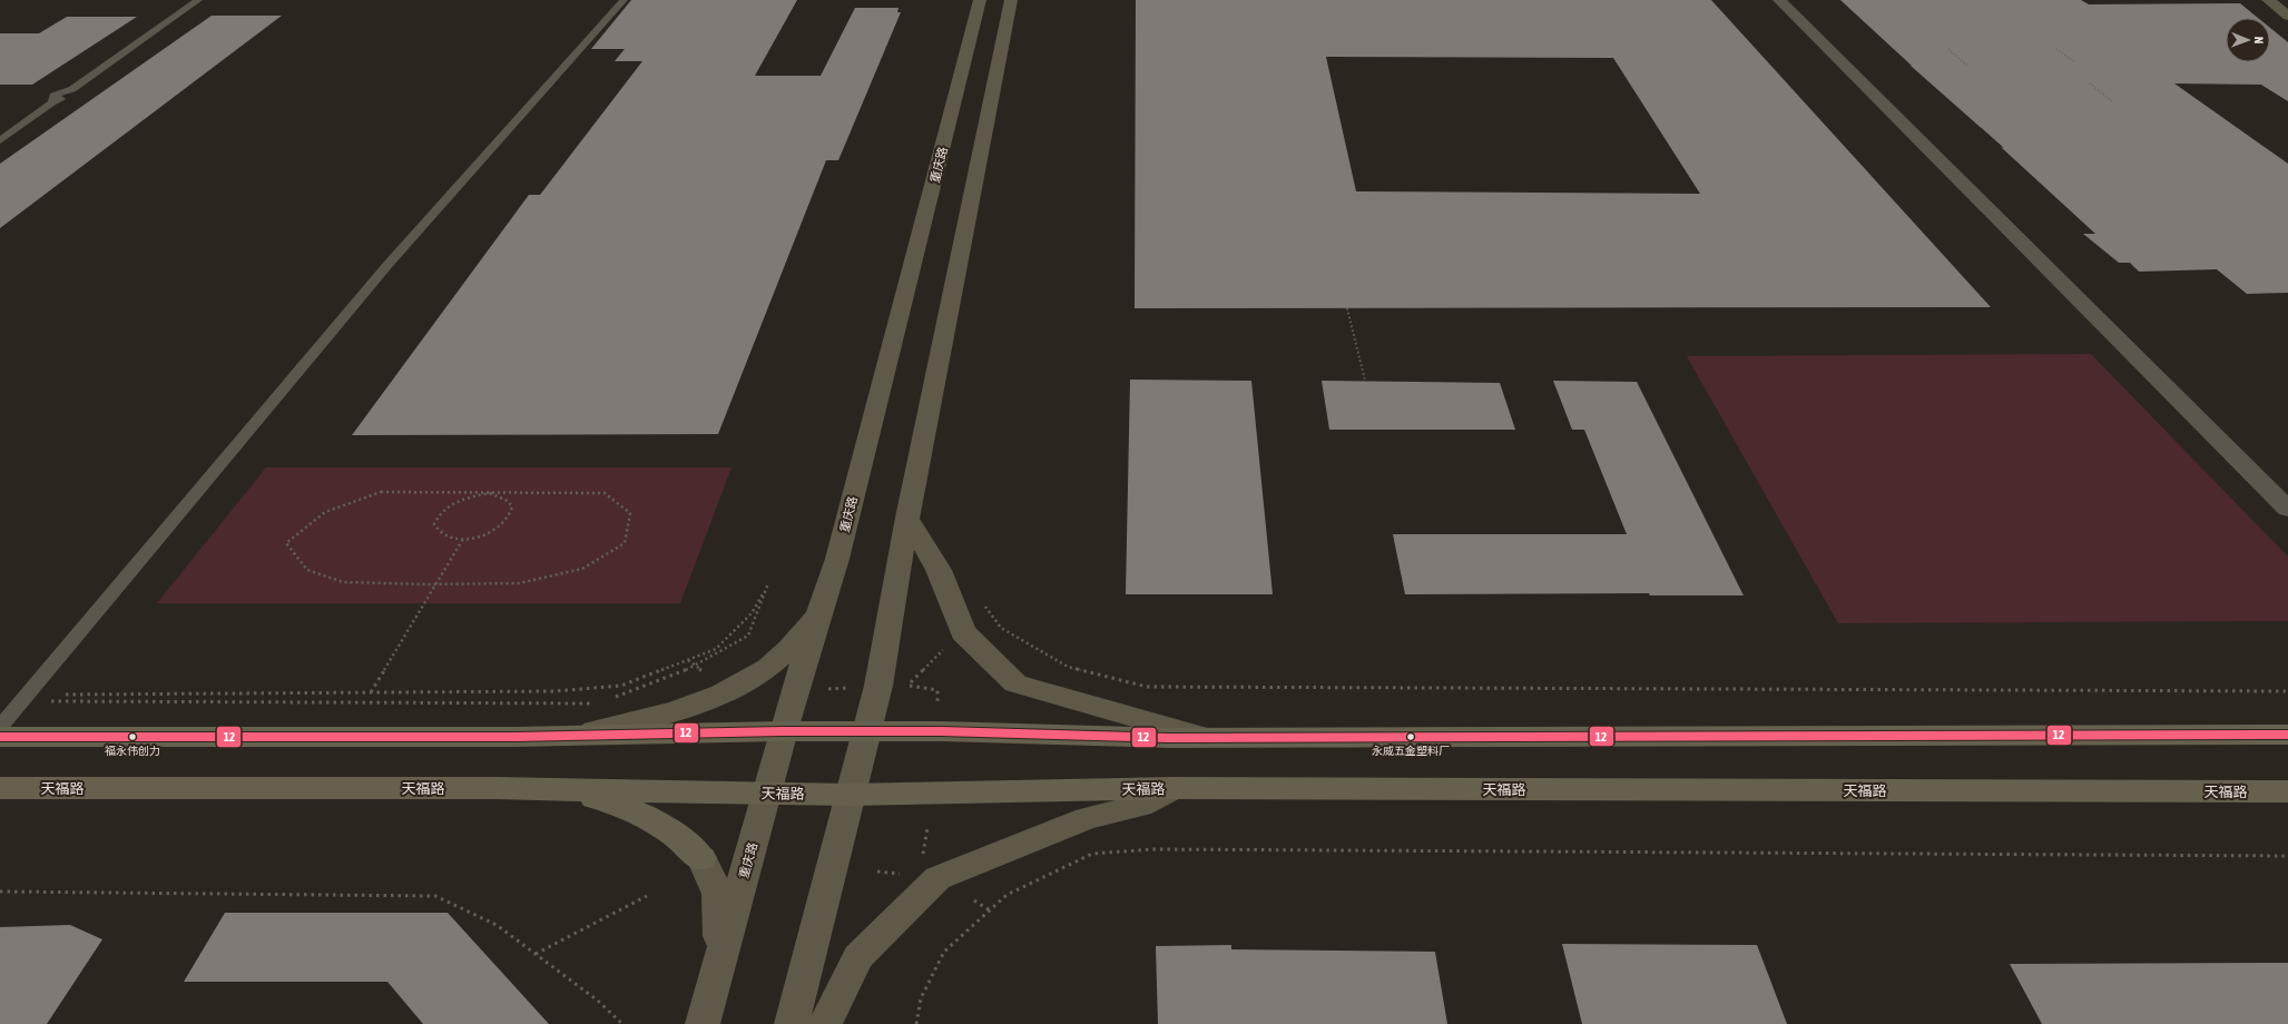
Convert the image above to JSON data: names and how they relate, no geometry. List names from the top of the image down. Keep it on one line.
{"streets":{"main road":["重庆路","天福路"]},"crossings":[["重庆路","天福路"]],"places":["福永伟创力","永威五金塑料厂"],"lines":["transit line 12"],"north":"right"}
